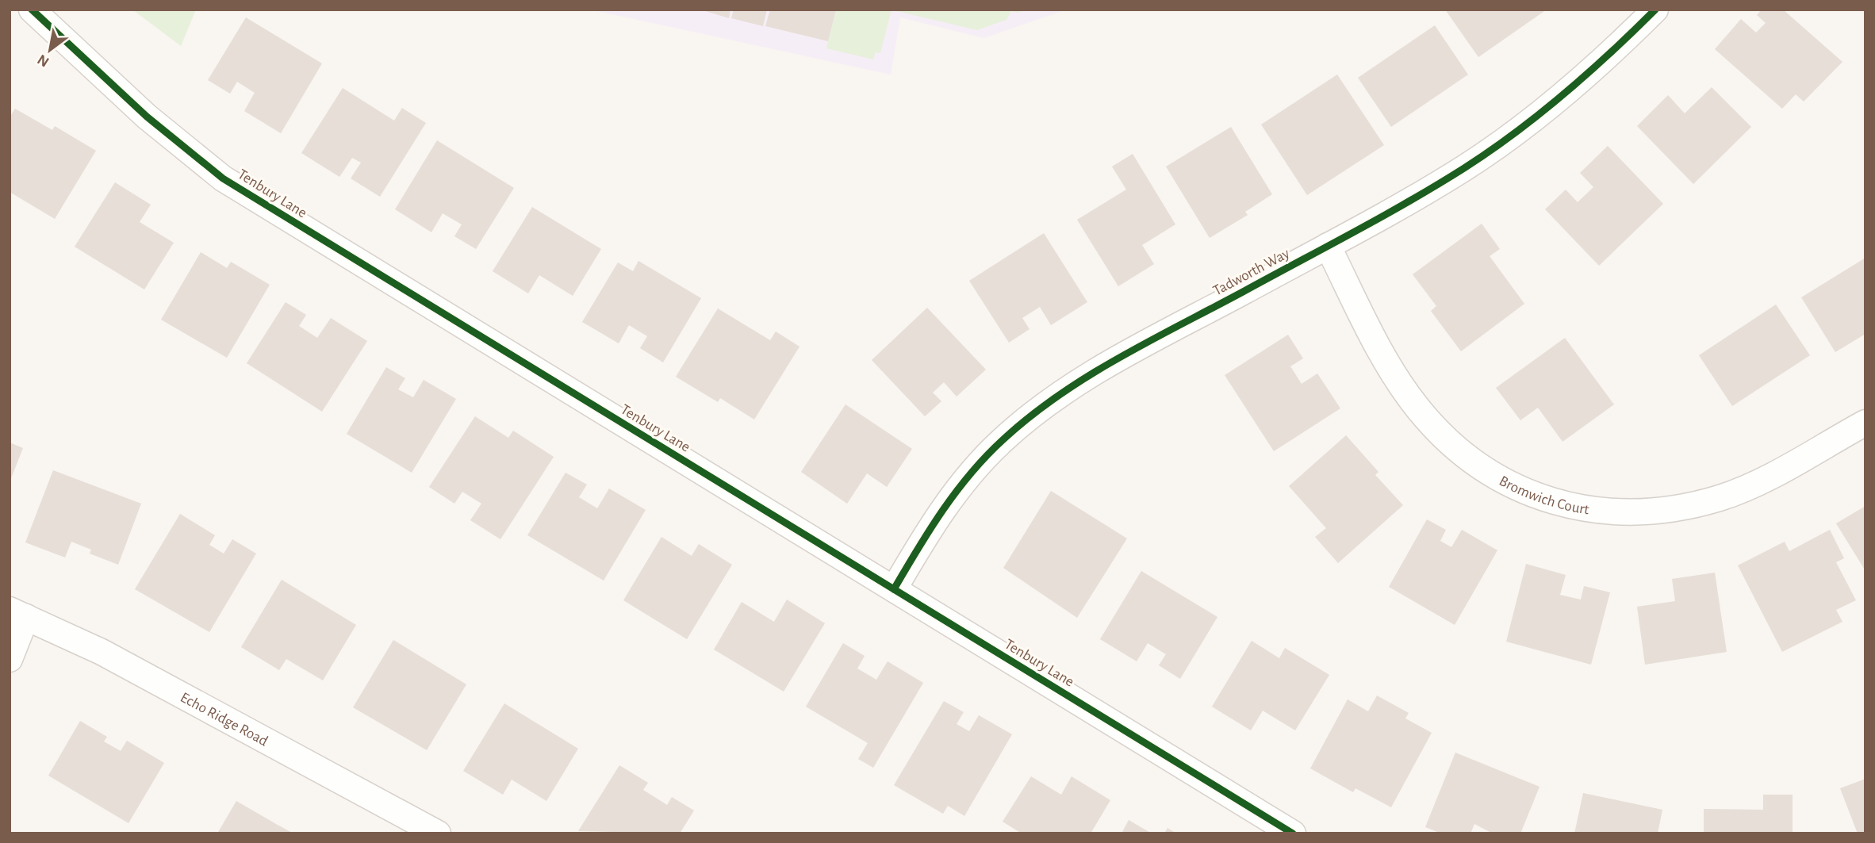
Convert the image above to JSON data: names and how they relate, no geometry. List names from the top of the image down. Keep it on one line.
{"streets":{"street":["Tenbury Lane","Tadworth Way","Bromwich Court","Echo Ridge Road"]},"crossings":[["Tenbury Lane","Tadworth Way"],["Tadworth Way","Bromwich Court"]],"north":"bottom left"}
